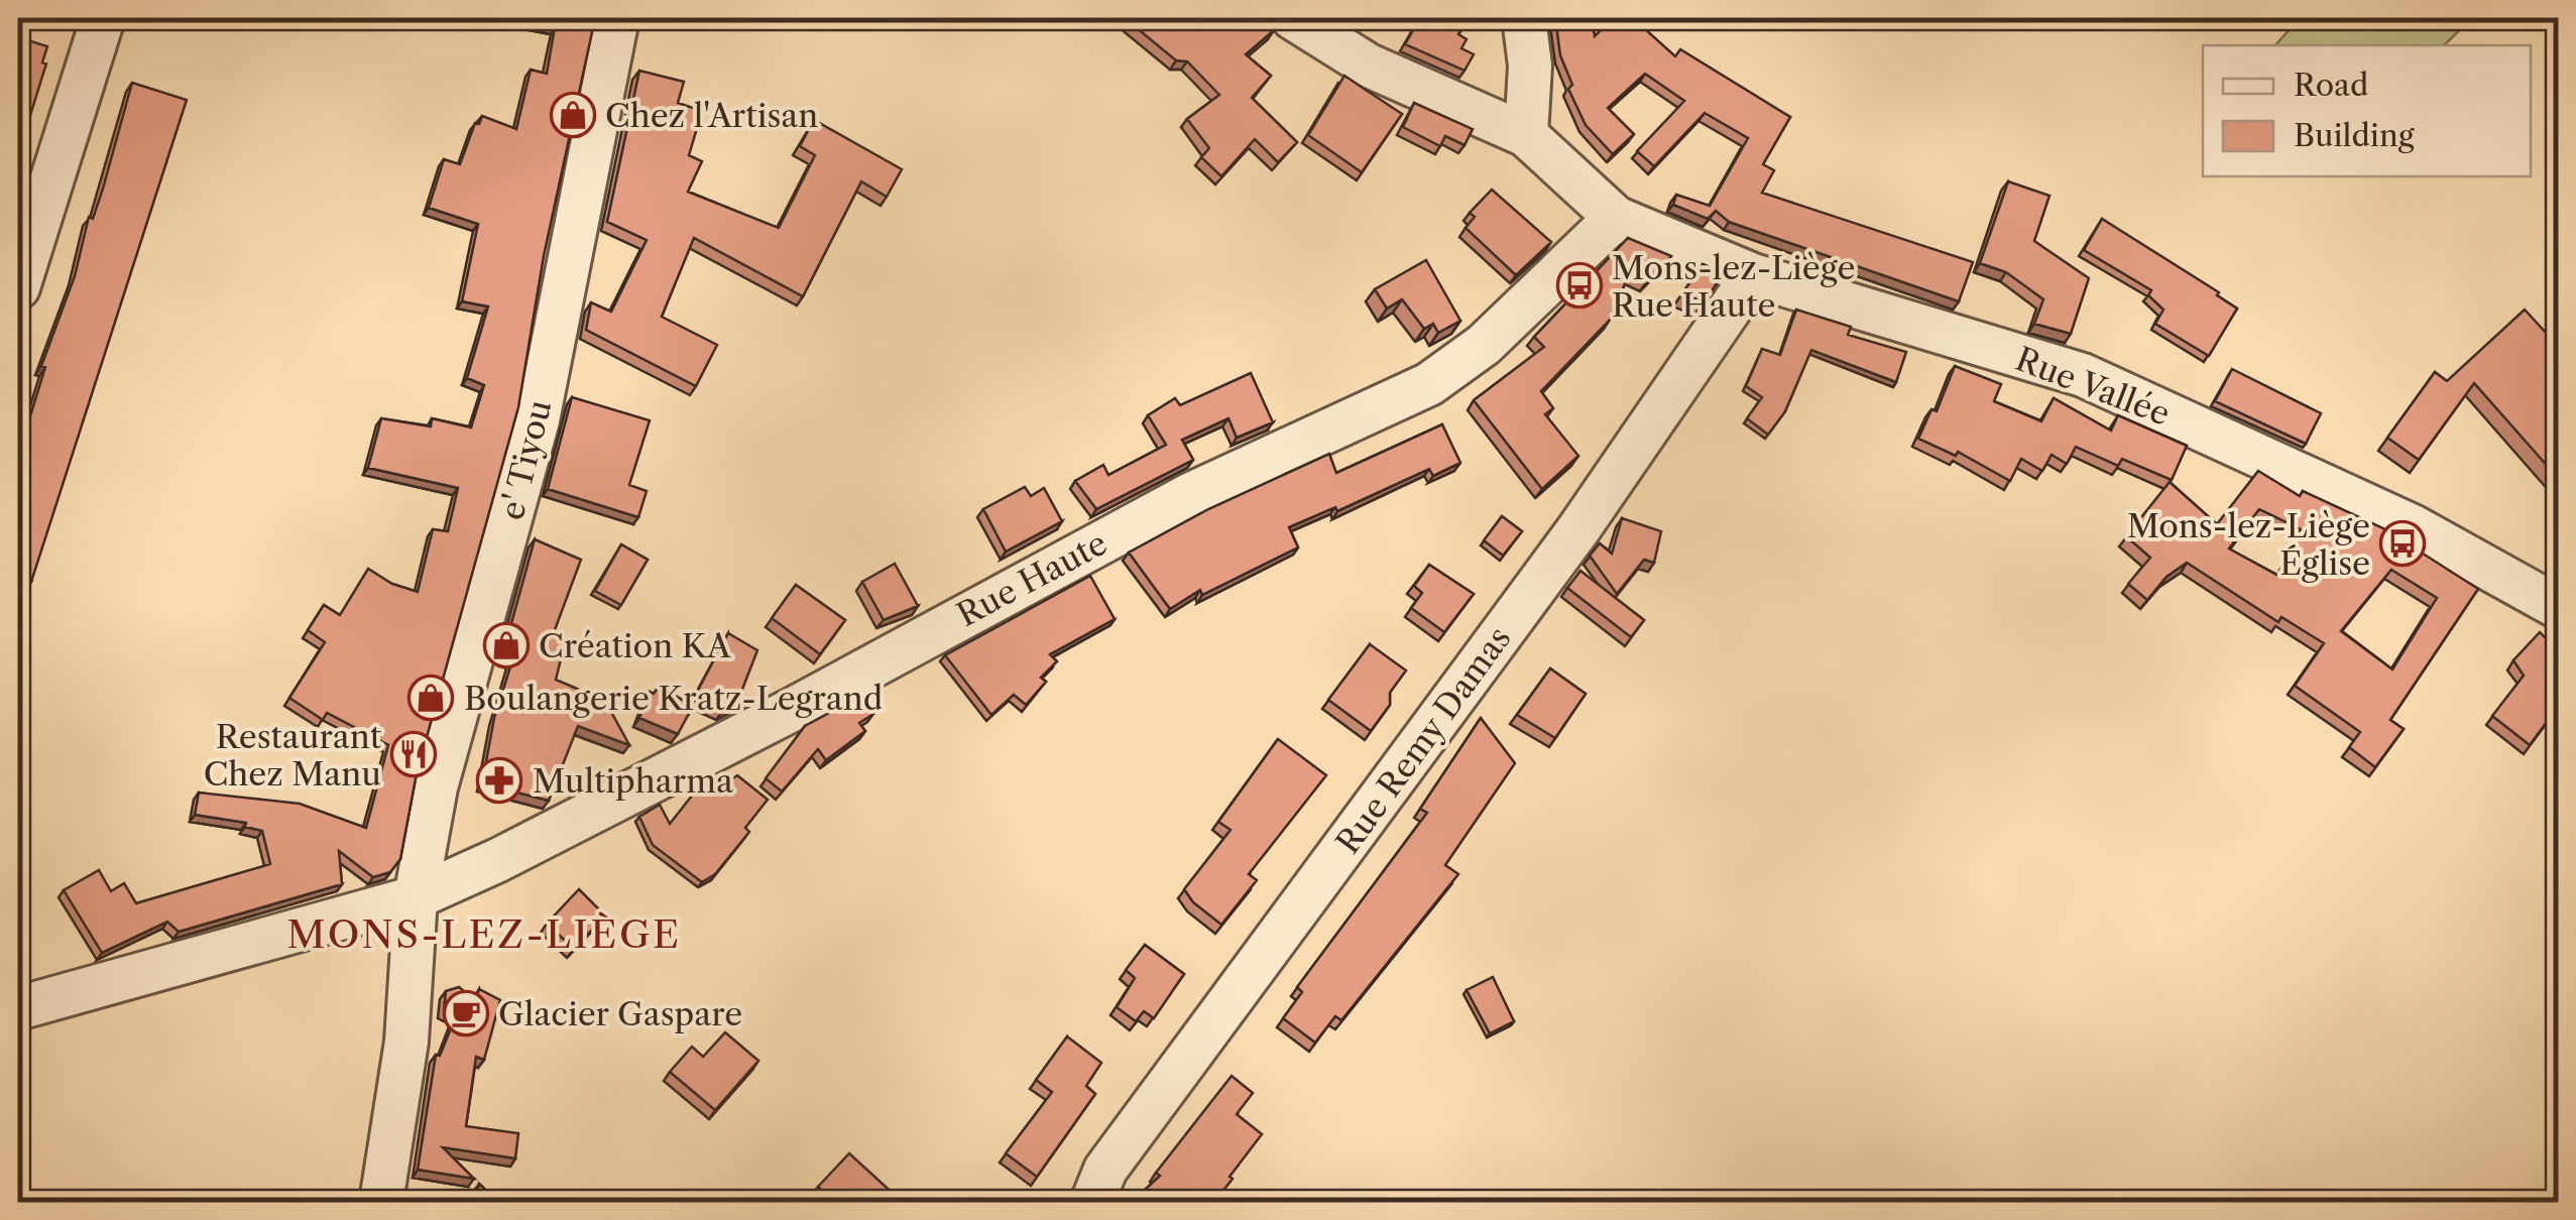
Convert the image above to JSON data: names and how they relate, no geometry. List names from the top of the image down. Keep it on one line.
{"streets":{"street":["Rue Vallée","e' Tiyou","Rue Haute","Rue Remy Damas"]},"crossings":[["Rue Vallée","Rue Haute"],["Rue Vallée","Rue Remy Damas"],["e' Tiyou","Rue Haute"]],"districts":["MONS-LEZ-LIÈGE"],"places":{"shop":["Chez l'Artisan","Création KA","Boulangerie Kratz-Legrand"],"bus stop":["Mons-lez-Liège Rue Haute","Mons-lez-Liège Église"],"restaurant":["Restaurant Chez Manu"],"pharmacy":["Multipharma"],"cafe":["Glacier Gaspare"]},"legend":["Road","Building"]}
